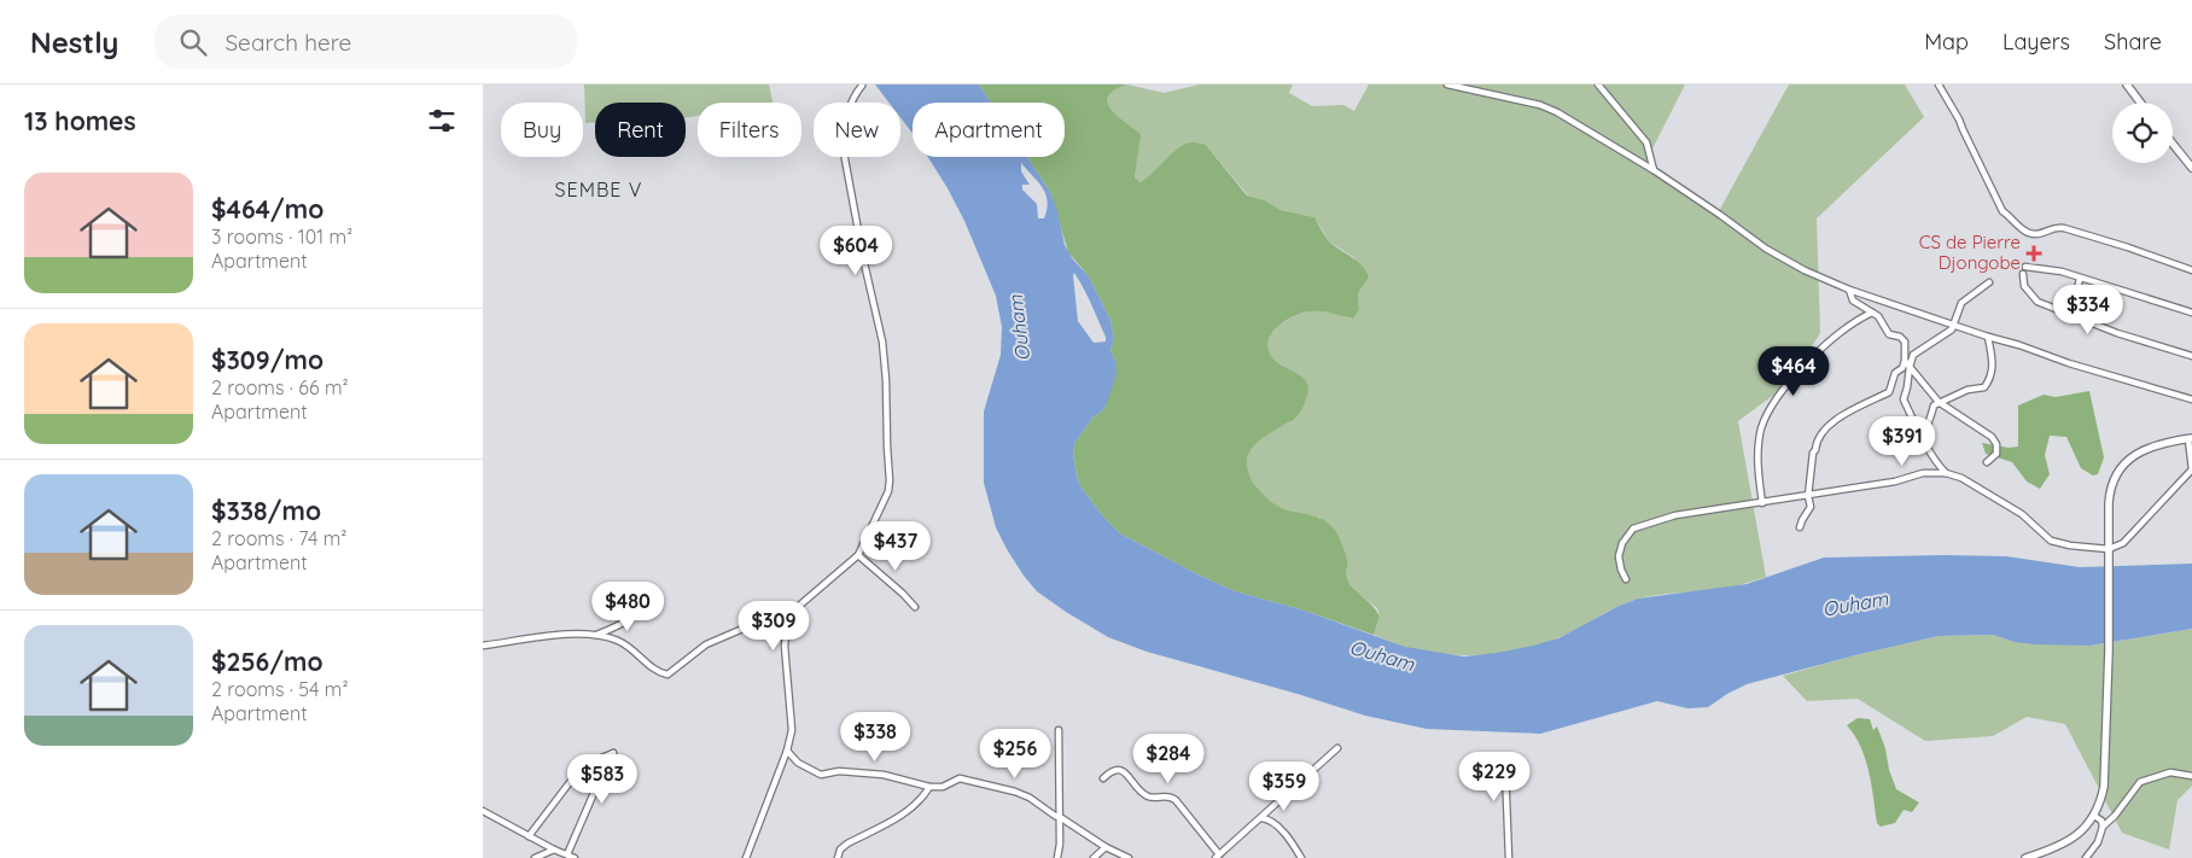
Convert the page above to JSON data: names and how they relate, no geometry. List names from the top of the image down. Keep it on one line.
{"districts":["SEMBE V"],"water":["Ouham"],"places":{"health":["CS de Pierre Djongobe"]},"page":{"header":"Nestly","search":"Search here","nav":["Map","Layers","Share"],"heading":"13 homes","chip":["Buy","Rent","Filters","New","Apartment"],"list":[{"name":"$464/mo","note":"3 rooms · 101 m² · Apartment"},{"name":"$309/mo","note":"2 rooms · 66 m² · Apartment"},{"name":"$338/mo","note":"2 rooms · 74 m² · Apartment"},{"name":"$256/mo","note":"2 rooms · 54 m² · Apartment"}],"price":["$604","$334","$464","$391","$437","$480","$309","$338","$256","$284","$229","$583","$359"]}}
